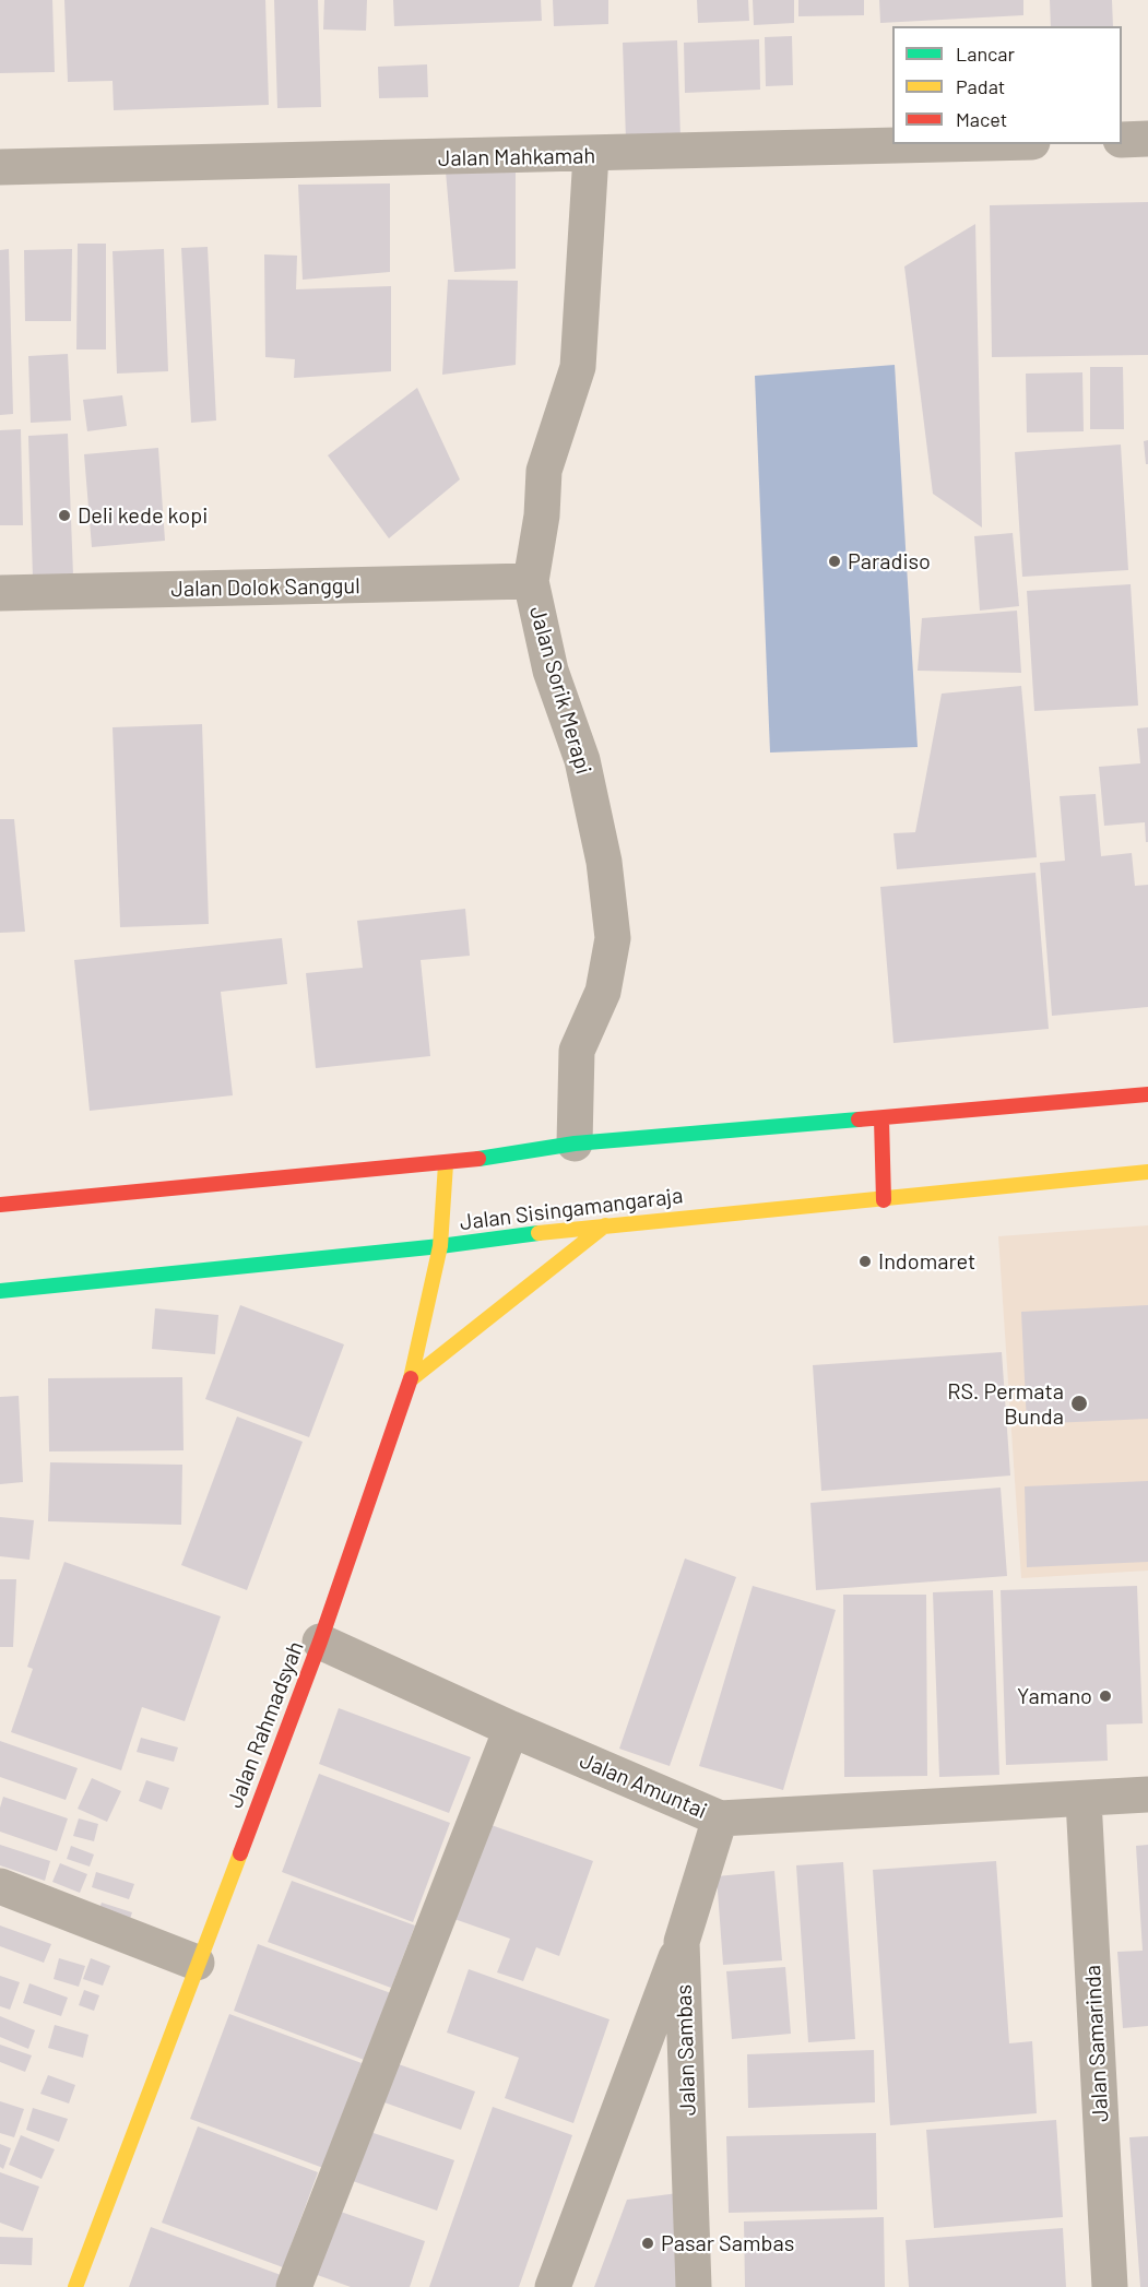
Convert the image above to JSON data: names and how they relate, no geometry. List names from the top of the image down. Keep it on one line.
{"streets":{"main road":["Jalan Sisingamangaraja","Jalan Rahmadsyah"],"street":["Jalan Mahkamah","Jalan Dolok Sanggul","Jalan Sorik Merapi","Jalan Amuntai","Jalan Samarinda","Jalan Sambas"]},"crossings":[["Jalan Mahkamah","Jalan Sorik Merapi"],["Jalan Dolok Sanggul","Jalan Sorik Merapi"],["Jalan Sisingamangaraja","Jalan Rahmadsyah"],["Jalan Rahmadsyah","Jalan Amuntai"],["Jalan Amuntai","Jalan Samarinda"],["Jalan Amuntai","Jalan Sambas"]],"places":["Deli kede kopi","Paradiso","Indomaret","RS. Permata Bunda","Yamano","Pasar Sambas"],"legend":["Lancar","Padat","Macet"]}
